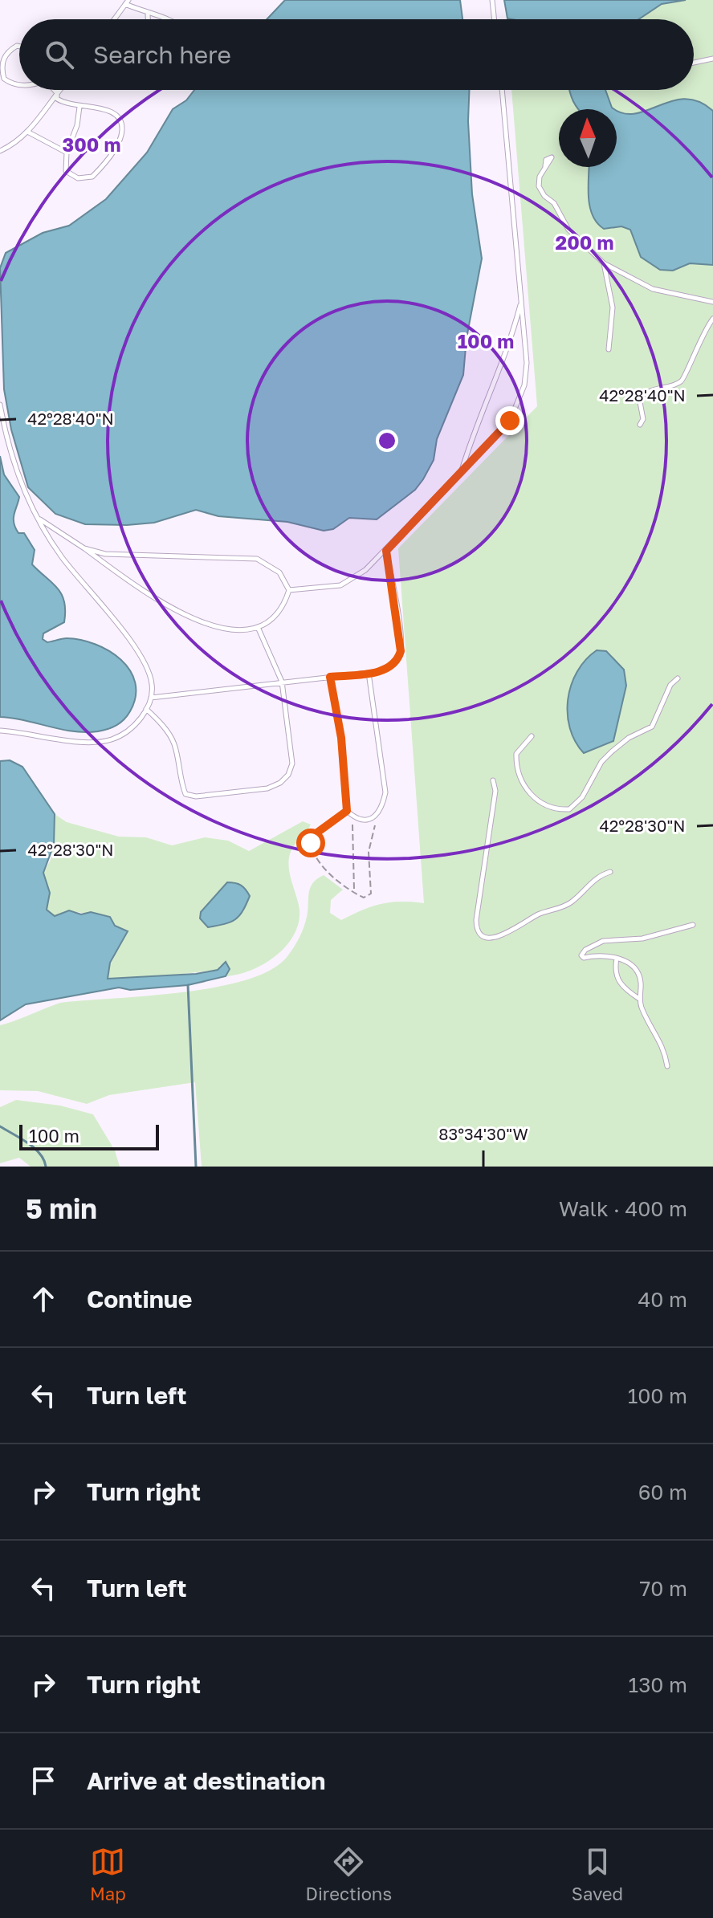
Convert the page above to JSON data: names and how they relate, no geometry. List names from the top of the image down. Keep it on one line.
{"scale_bar":"100 m","north":"top","page":{"search":"Search here","scale":"100 m","heading":["5 min","Walk · 400 m"],"list":[["Continue","40 m"],["Turn left","100 m"],["Turn right","60 m"],["Turn left","70 m"],["Turn right","130 m"],"Arrive at destination"],"nav":["Map","Directions","Saved"]},"coordinates":["42°28'40\"N","42°28'30\"N","83°34'30\"W"],"rings":["300 m","200 m","100 m"]}
